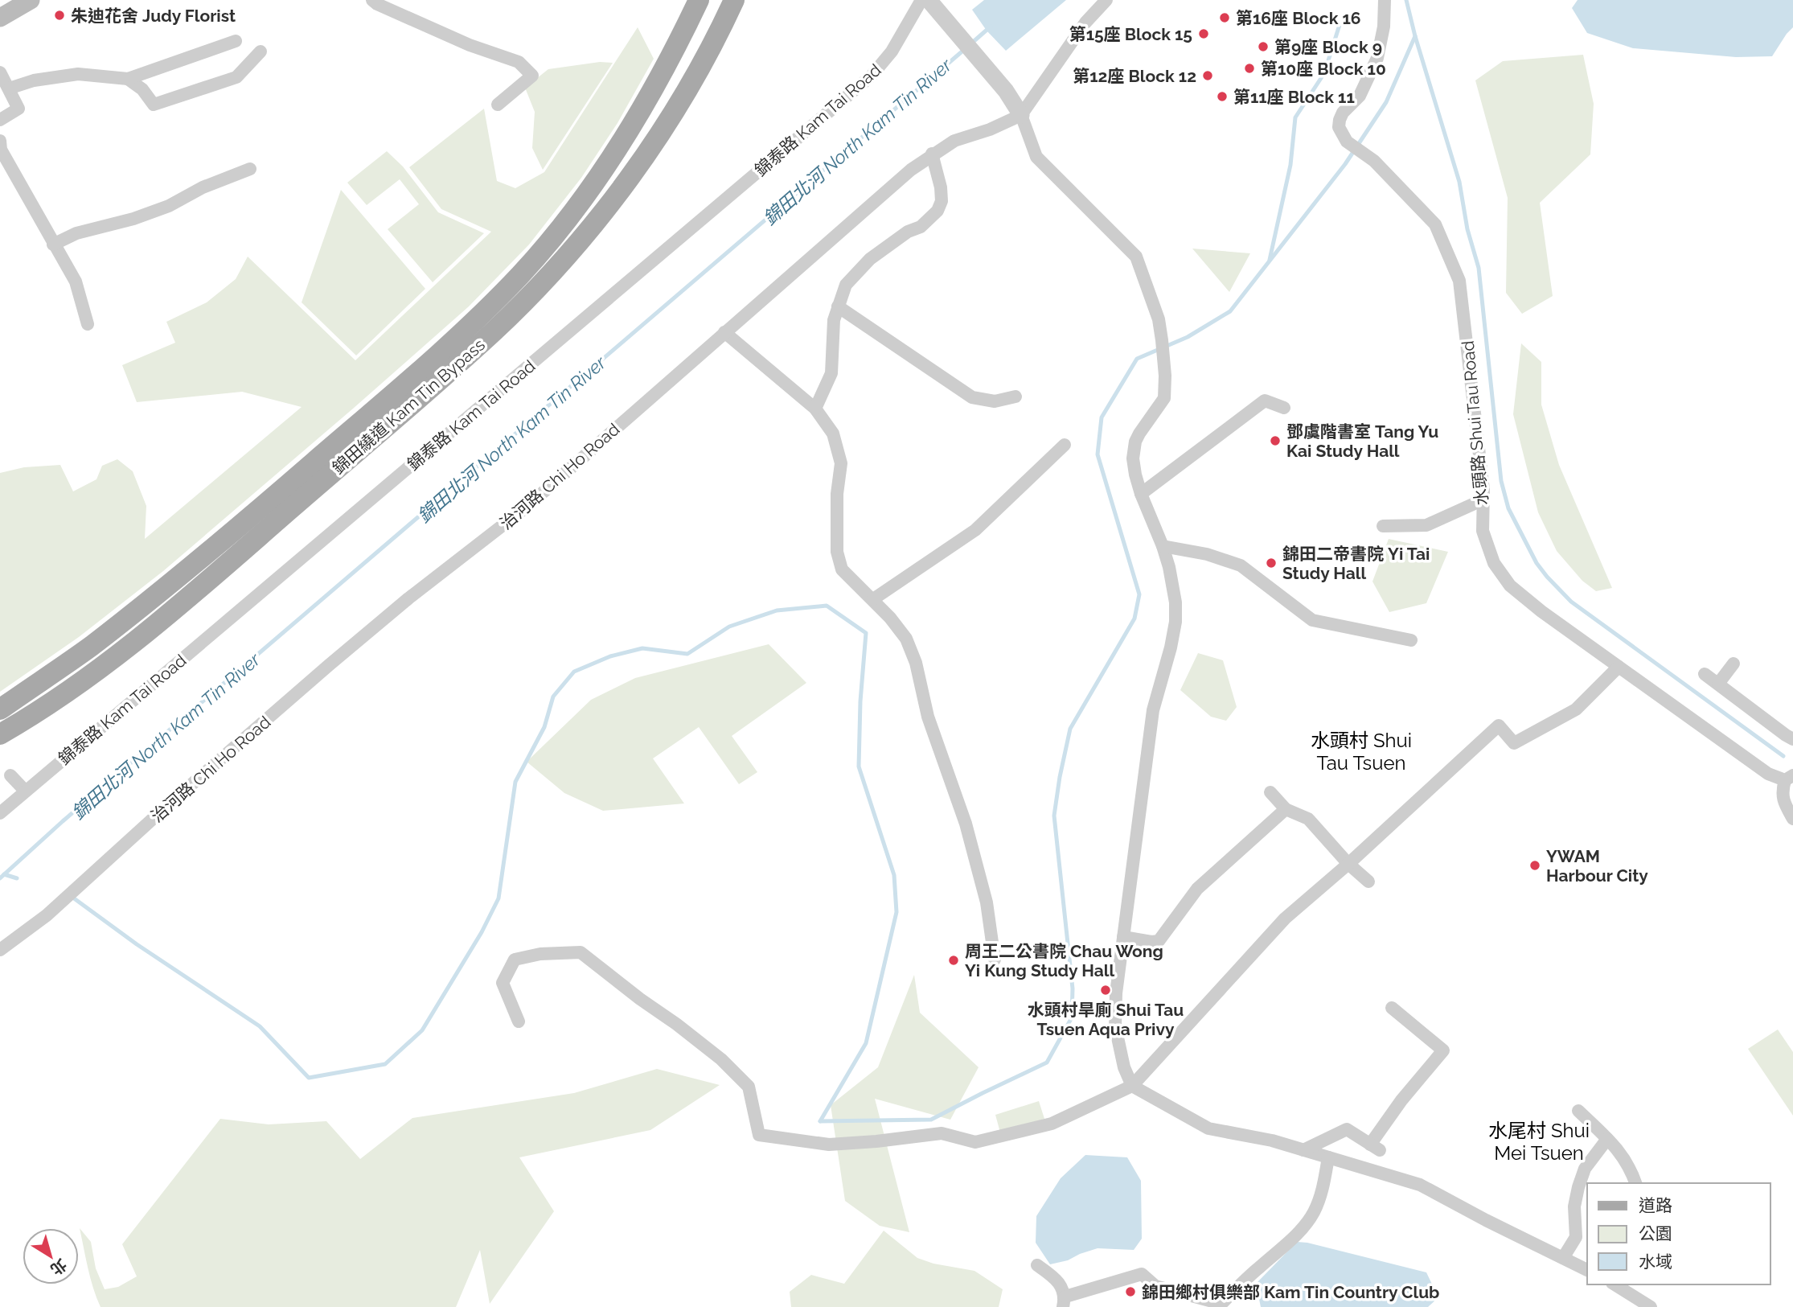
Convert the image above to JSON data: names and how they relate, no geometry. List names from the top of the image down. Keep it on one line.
{"streets":{"main road":["錦田繞道 Kam Tin Bypass"],"street":["錦泰路 Kam Tai Road","水頭路 Shui Tau Road","治河路 Chi Ho Road"]},"districts":["水頭村 Shui Tau Tsuen","水尾村 Shui Mei Tsuen"],"water":["錦田北河 North Kam Tin River"],"places":["朱迪花舍 Judy Florist","第16座 Block 16","第15座 Block 15","第9座 Block 9","第10座 Block 10","第12座 Block 12","第11座 Block 11","鄧虞階書室 Tang Yu Kai Study Hall","錦田二帝書院 Yi Tai Study Hall","YWAM Harbour City","周王二公書院 Chau Wong Yi Kung Study Hall","水頭村旱廁 Shui Tau Tsuen Aqua Privy","錦田鄉村俱樂部 Kam Tin Country Club"],"legend":["道路","公園","水域"],"north":"bottom right"}
